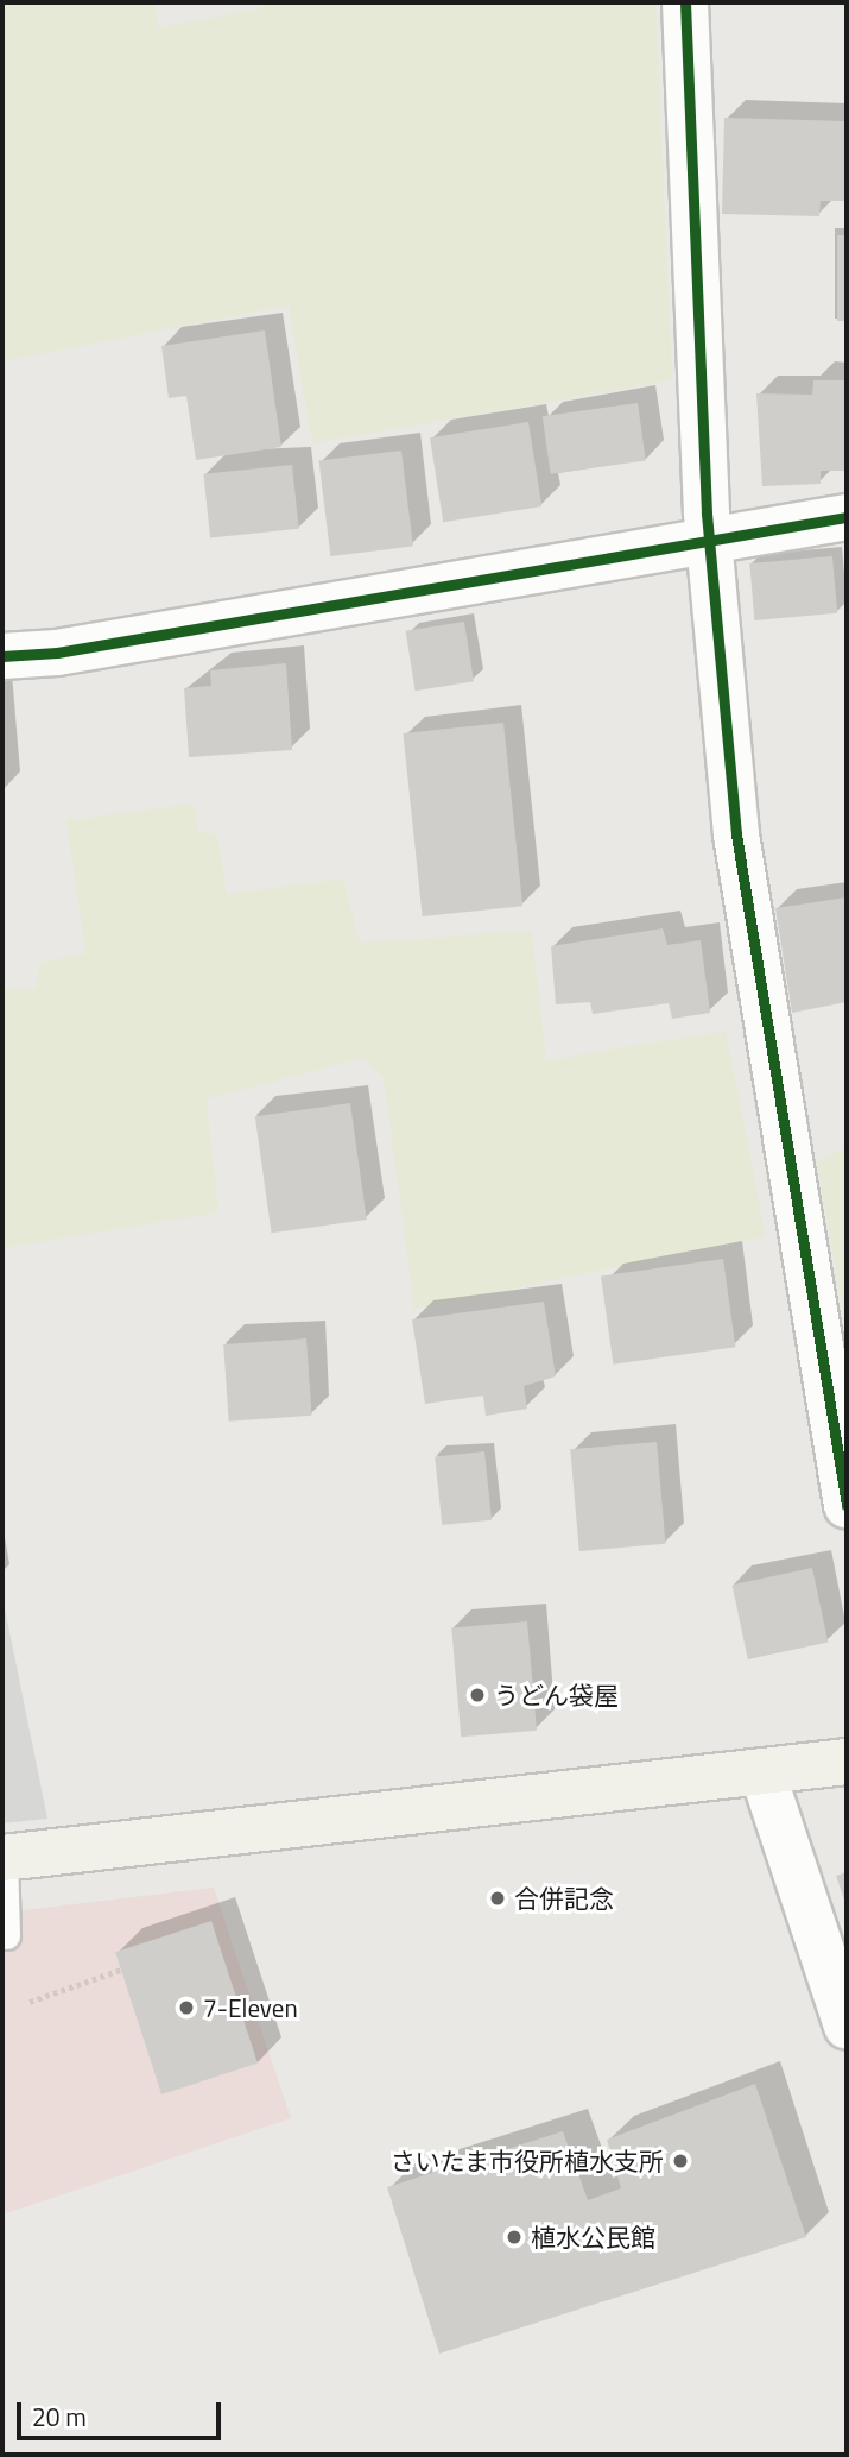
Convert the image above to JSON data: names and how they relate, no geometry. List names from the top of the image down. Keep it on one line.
{"places":["うどん袋屋","合併記念","7-Eleven","さいたま市役所植水支所","植水公民館"],"scale_bar":"20 m"}
